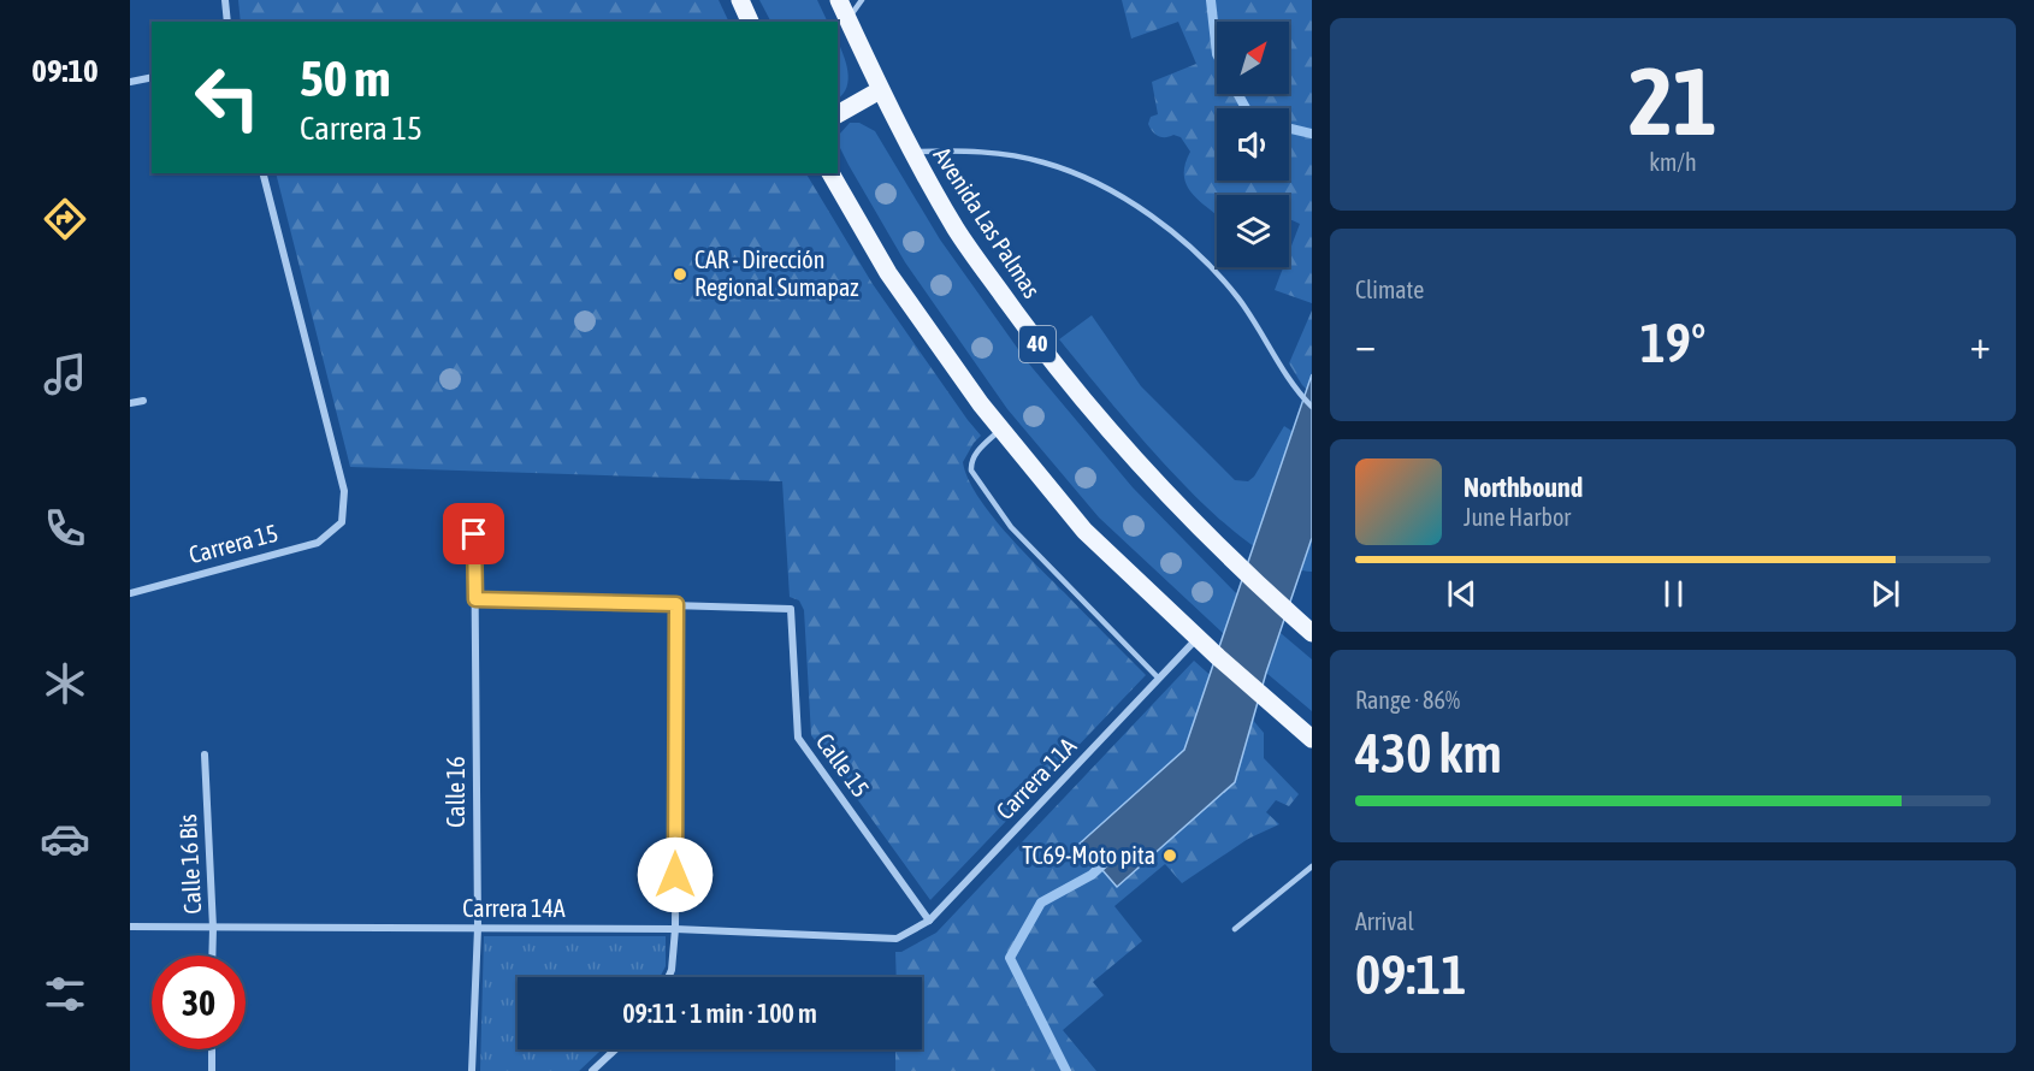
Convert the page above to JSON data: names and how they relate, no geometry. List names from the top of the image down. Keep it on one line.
{"streets":{"main road":["Avenida Las Palmas","40"],"street":["Carrera 15","Calle 15","Carrera 11A","Calle 16","Calle 16 Bis","Carrera 14A"]},"crossings":[["Calle 15","Carrera 11A"],["Carrera 11A","Carrera 14A"],["Calle 16","Carrera 14A"],["Calle 16 Bis","Carrera 14A"]],"places":["CAR - Dirección Regional Sumapaz","TC69-Moto pita"],"north":"top right","page":{"tabs":"09:10","tile":[["21","km/h"],"Climate",["Range · 86%","430 km"],["Arrival","09:11"]],"turn":["50 m","Carrera 15"],"heat":["−","19°","+"],"song":["Northbound","June Harbor"],"limit":"30","trip":"09:11 · 1 min · 100 m"}}
